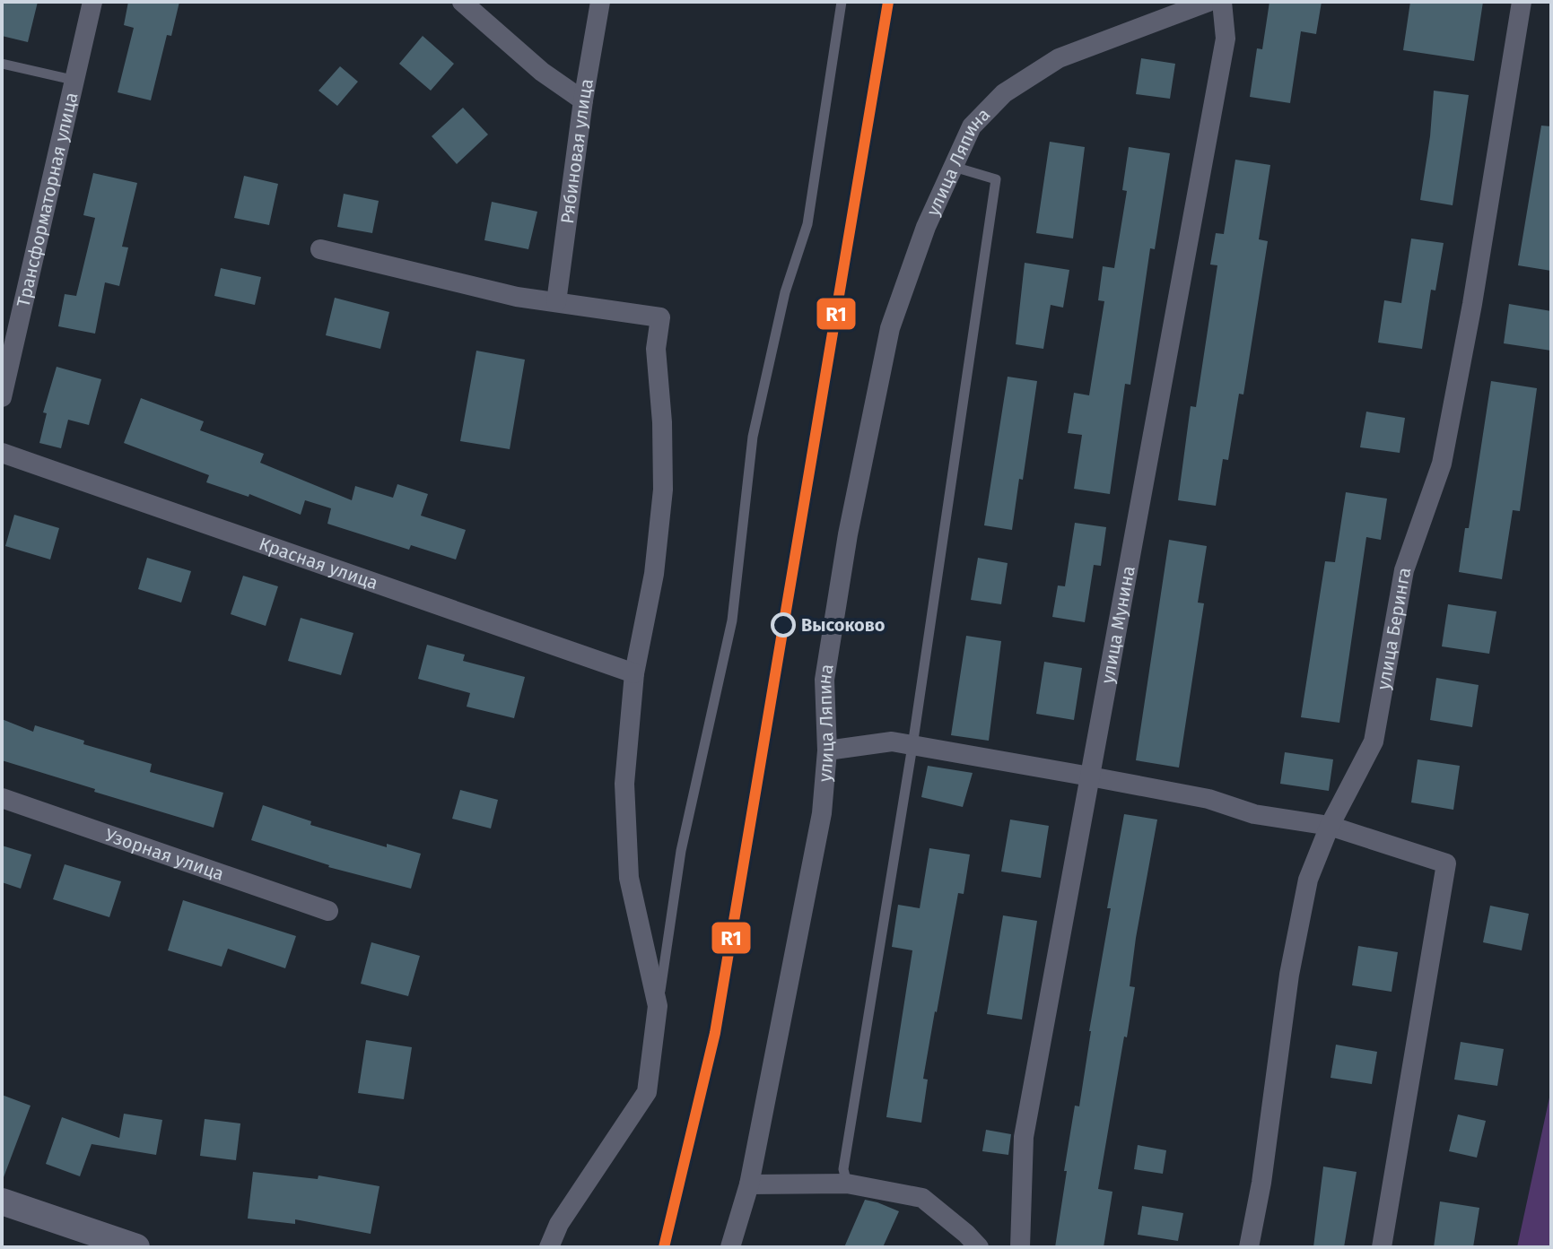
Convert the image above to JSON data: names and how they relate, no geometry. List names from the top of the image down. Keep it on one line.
{"streets":{"street":["Рябиновая улица","улица Ляпина","Трансформаторная улица","Красная улица","улица Мунина","улица Беринга","Узорная улица"]},"places":["Высоково"],"lines":["transit line R1"]}
